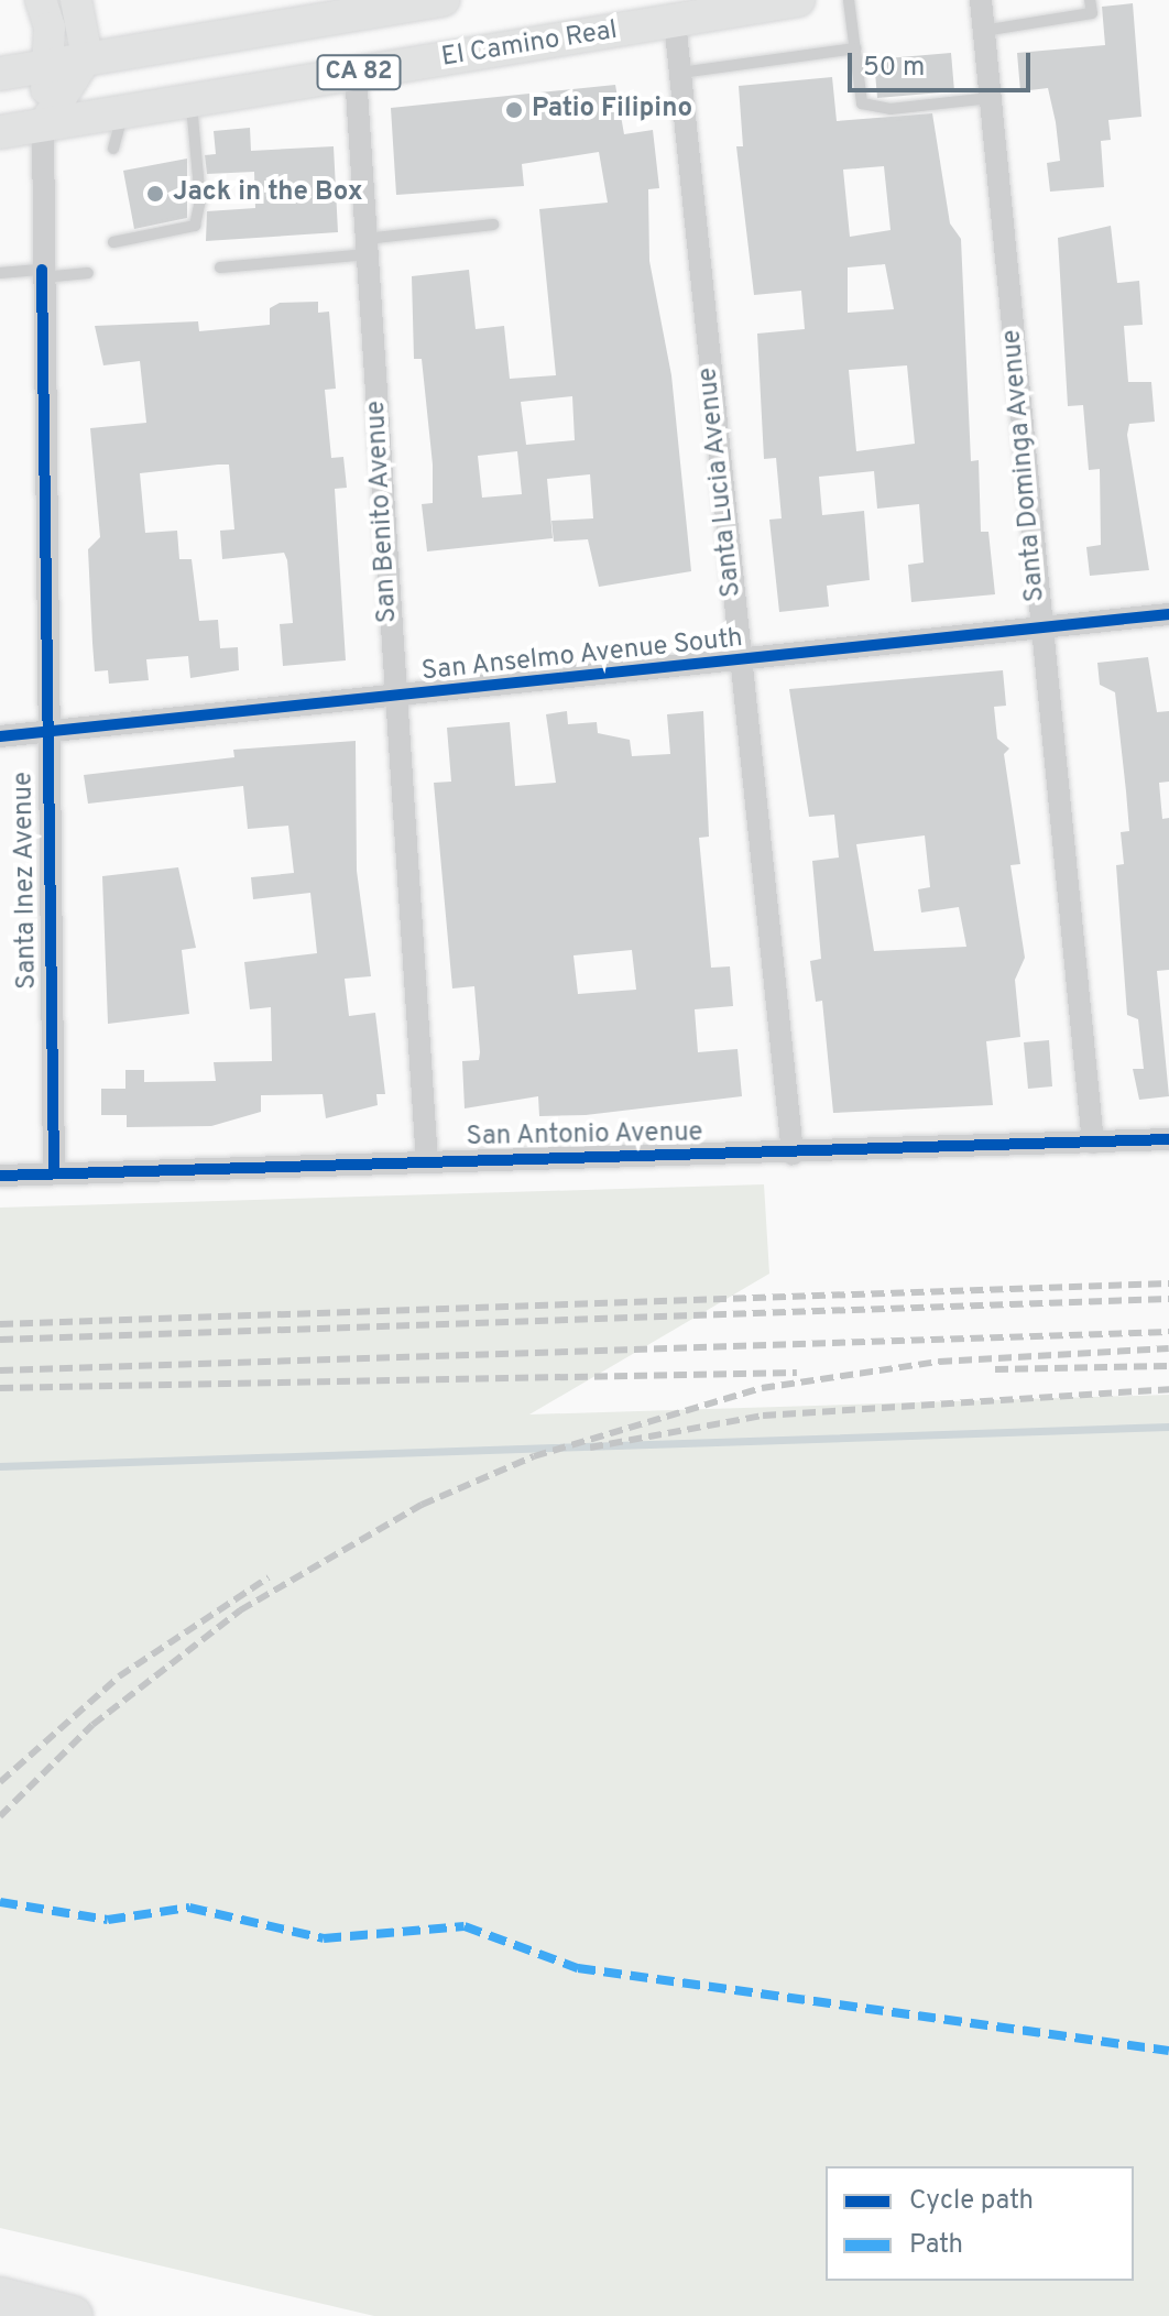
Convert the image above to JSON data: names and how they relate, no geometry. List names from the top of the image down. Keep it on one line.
{"streets":{"main road":["El Camino Real","CA 82"],"street":["Santa Dominga Avenue","Santa Lucia Avenue","San Benito Avenue","San Anselmo Avenue South","Santa Inez Avenue","San Antonio Avenue"]},"crossings":[["El Camino Real","Santa Lucia Avenue"],["El Camino Real","San Benito Avenue"],["El Camino Real","Santa Inez Avenue"],["Santa Dominga Avenue","San Anselmo Avenue South"],["Santa Dominga Avenue","San Antonio Avenue"],["Santa Lucia Avenue","San Anselmo Avenue South"],["Santa Lucia Avenue","San Antonio Avenue"],["San Benito Avenue","San Anselmo Avenue South"],["San Benito Avenue","San Antonio Avenue"],["San Anselmo Avenue South","Santa Inez Avenue"],["Santa Inez Avenue","San Antonio Avenue"]],"places":["Patio Filipino","Jack in the Box"],"legend":["Cycle path","Path"],"scale_bar":"50 m"}
